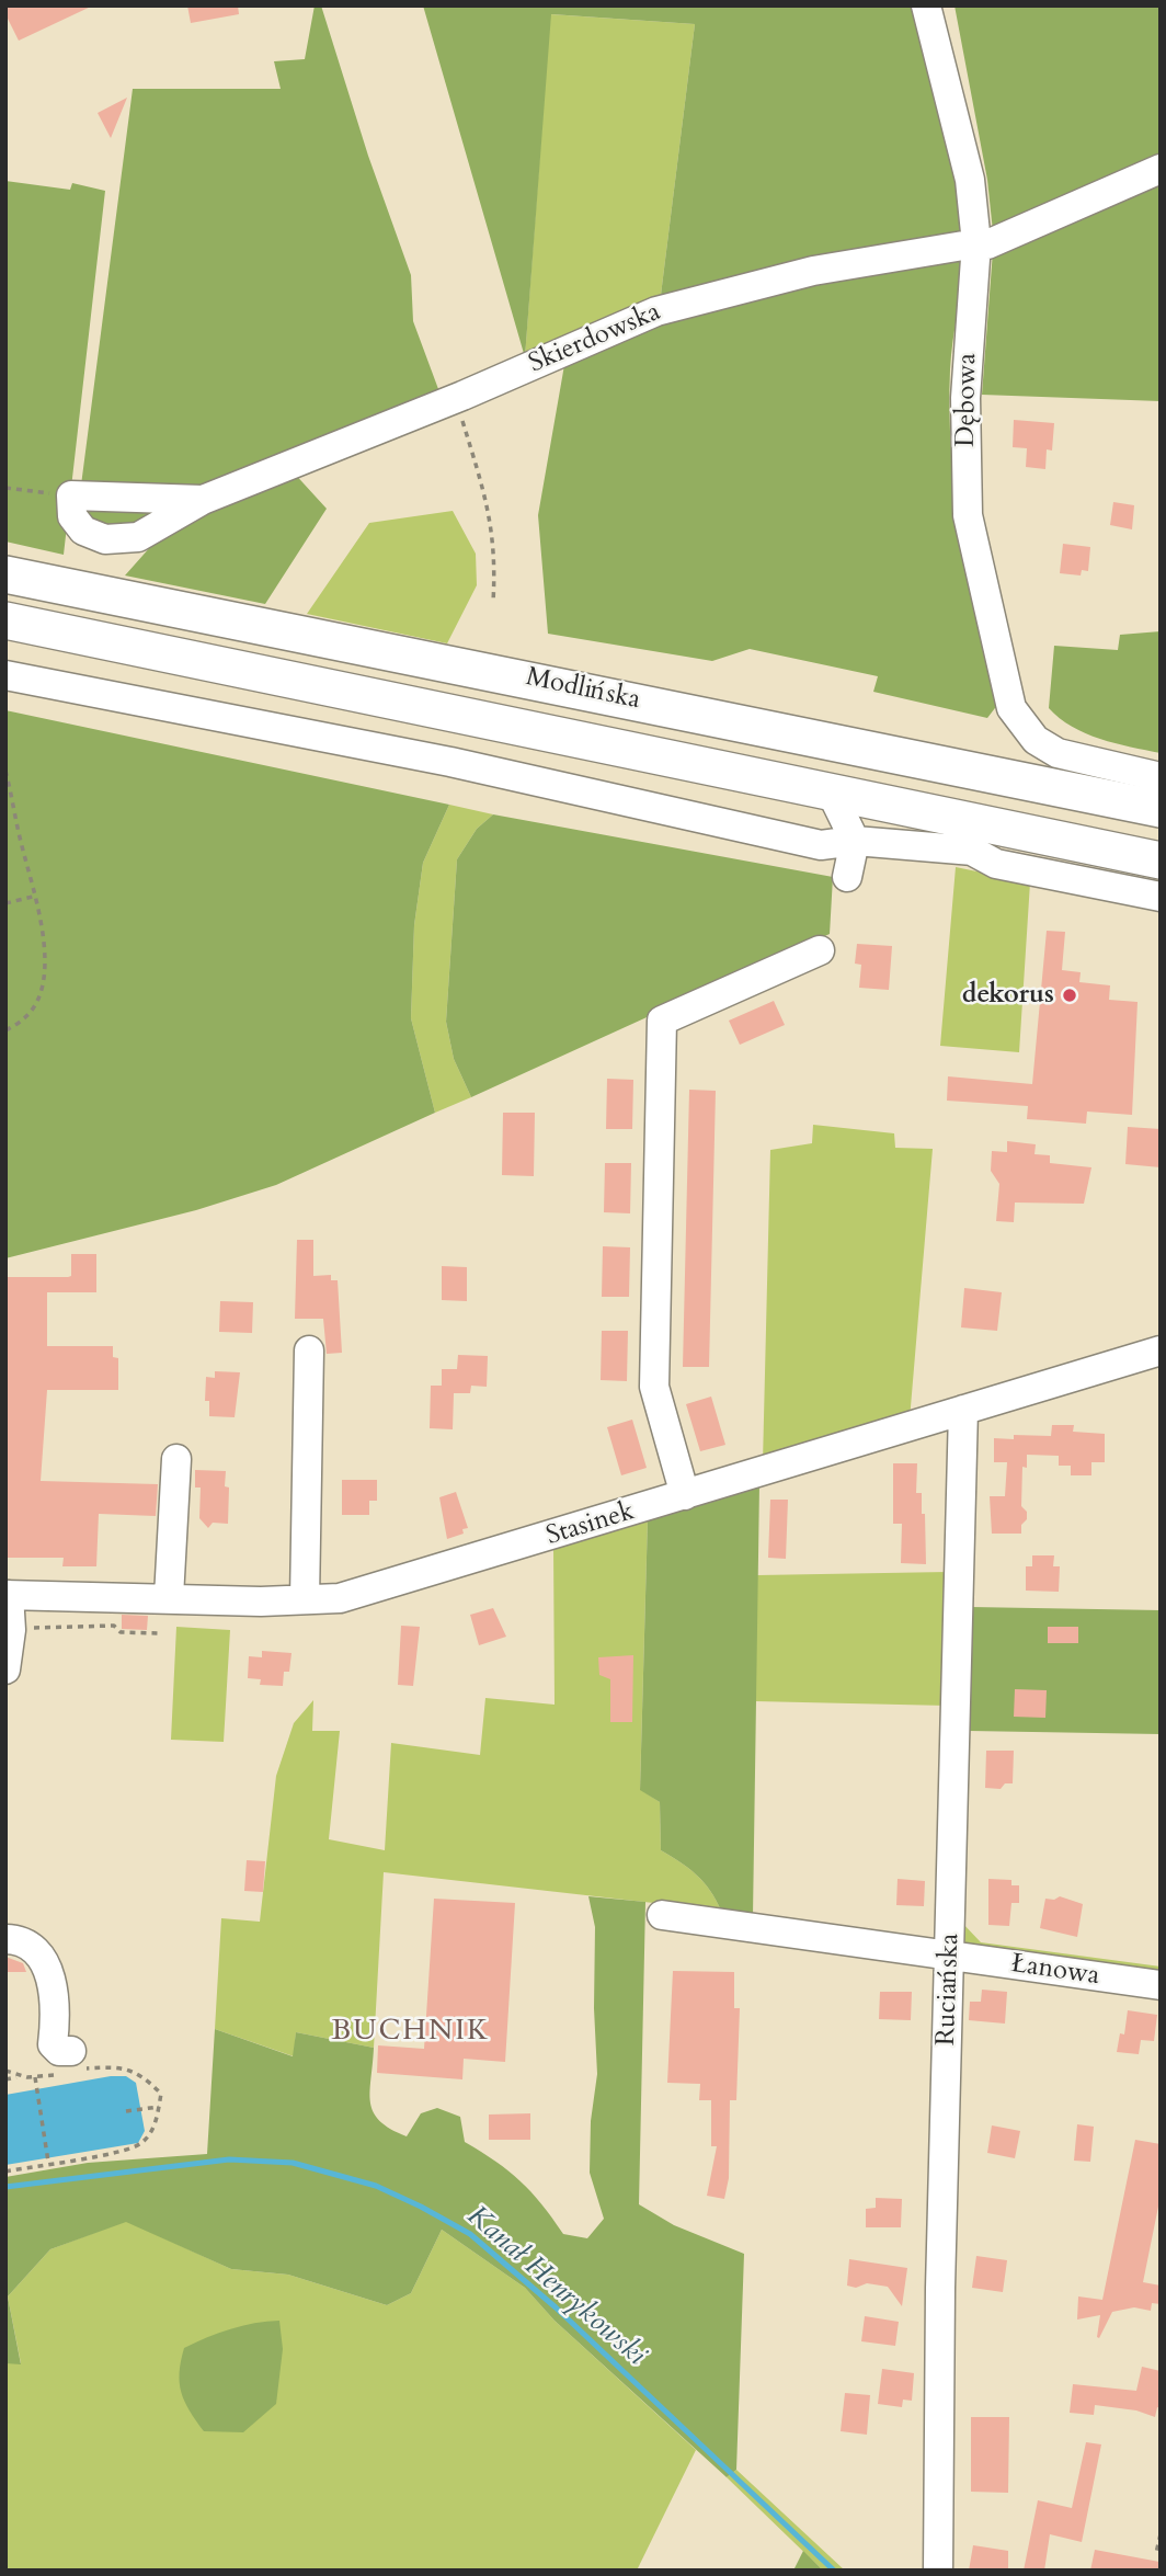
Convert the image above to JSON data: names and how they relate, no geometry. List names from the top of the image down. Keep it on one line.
{"streets":{"main road":["Modlińska"],"street":["Skierdowska","Dębowa","Stasinek","Łanowa","Ruciańska"]},"crossings":[["Skierdowska","Dębowa"],["Stasinek","Ruciańska"],["Łanowa","Ruciańska"]],"districts":["BUCHNIK"],"water":["Kanał Henrykowski"],"places":["dekorus"]}
